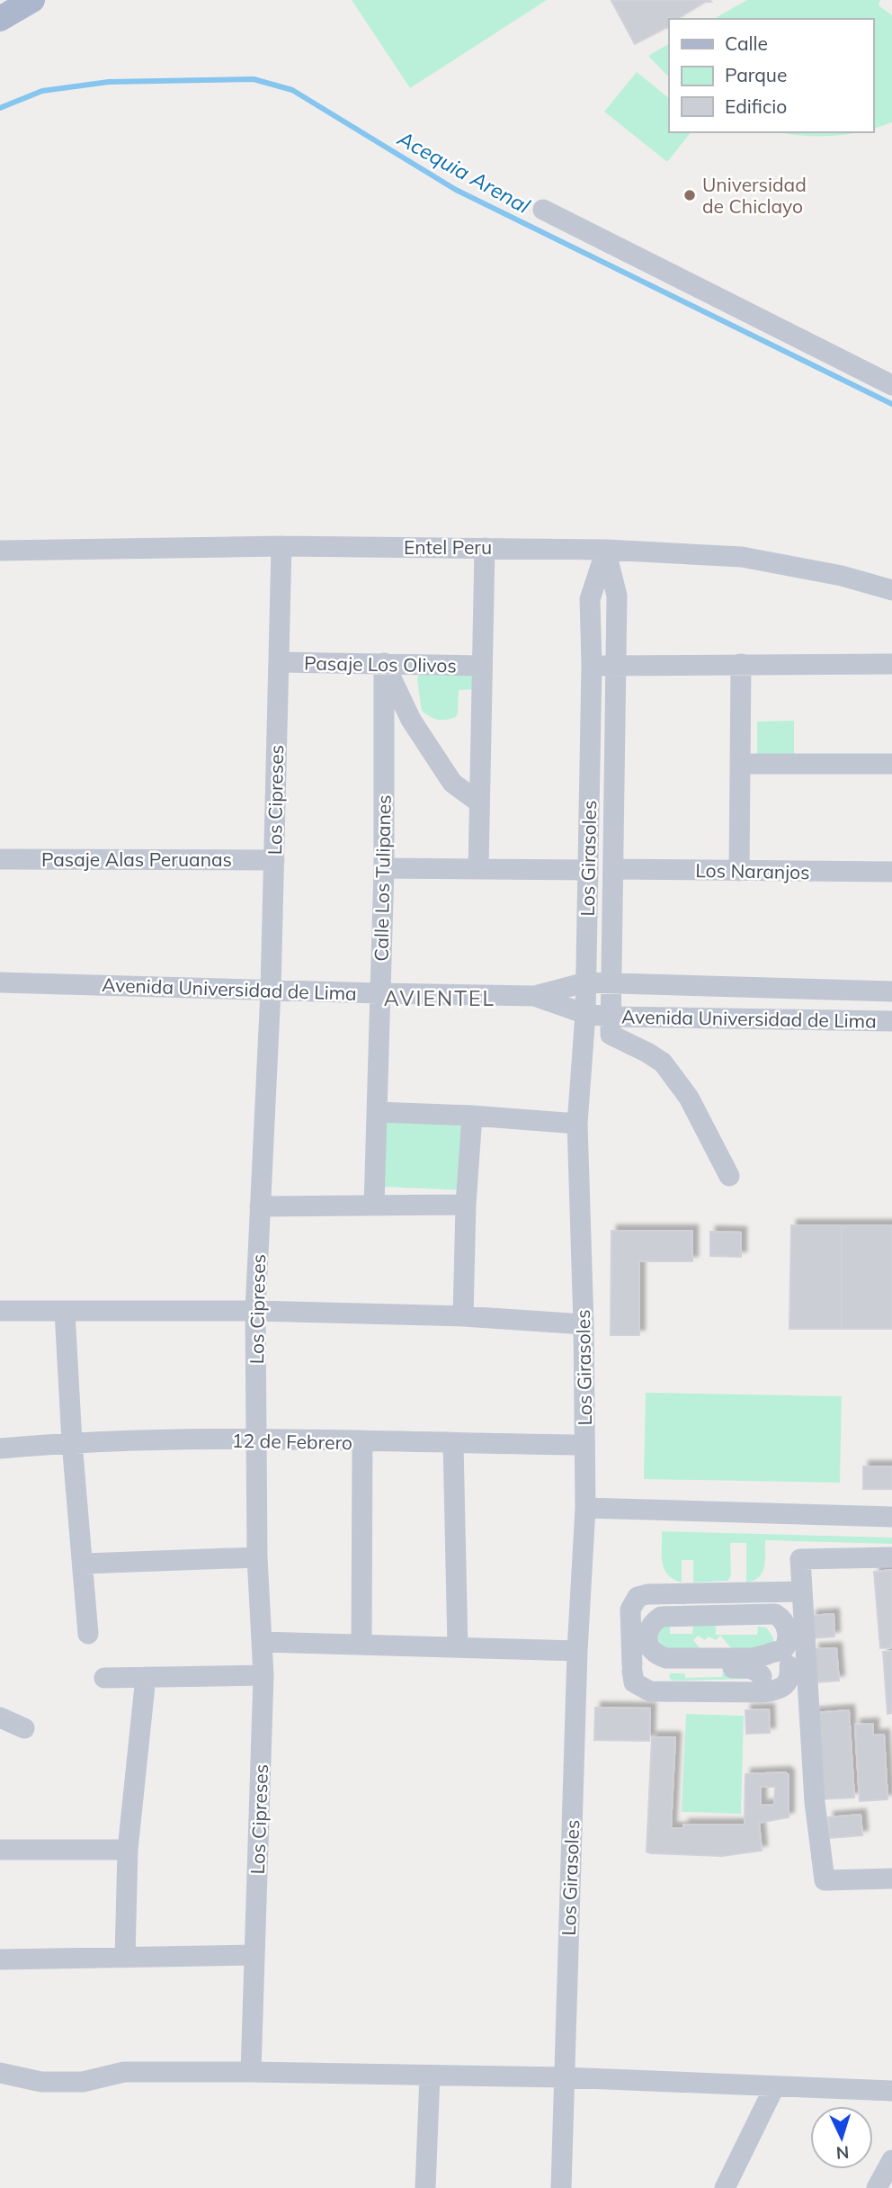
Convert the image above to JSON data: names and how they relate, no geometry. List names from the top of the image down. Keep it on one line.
{"streets":{"street":["Entel Peru","Pasaje Los Olivos","Los Cipreses","Los Girasoles","Pasaje Alas Peruanas","Los Naranjos","Calle Los Tulipanes","Avenida Universidad de Lima","12 de Febrero"]},"crossings":[["Entel Peru","Los Cipreses"],["Entel Peru","Los Girasoles"],["Pasaje Los Olivos","Los Cipreses"],["Pasaje Los Olivos","Calle Los Tulipanes"],["Los Cipreses","Pasaje Alas Peruanas"],["Los Cipreses","Avenida Universidad de Lima"],["Los Cipreses","12 de Febrero"],["Los Girasoles","Avenida Universidad de Lima"],["Los Girasoles","12 de Febrero"],["Calle Los Tulipanes","Avenida Universidad de Lima"]],"districts":["AVIENTEL"],"water":["Acequia Arenal"],"places":["Universidad de Chiclayo"],"legend":["Calle","Parque","Edificio"],"north":"bottom"}
